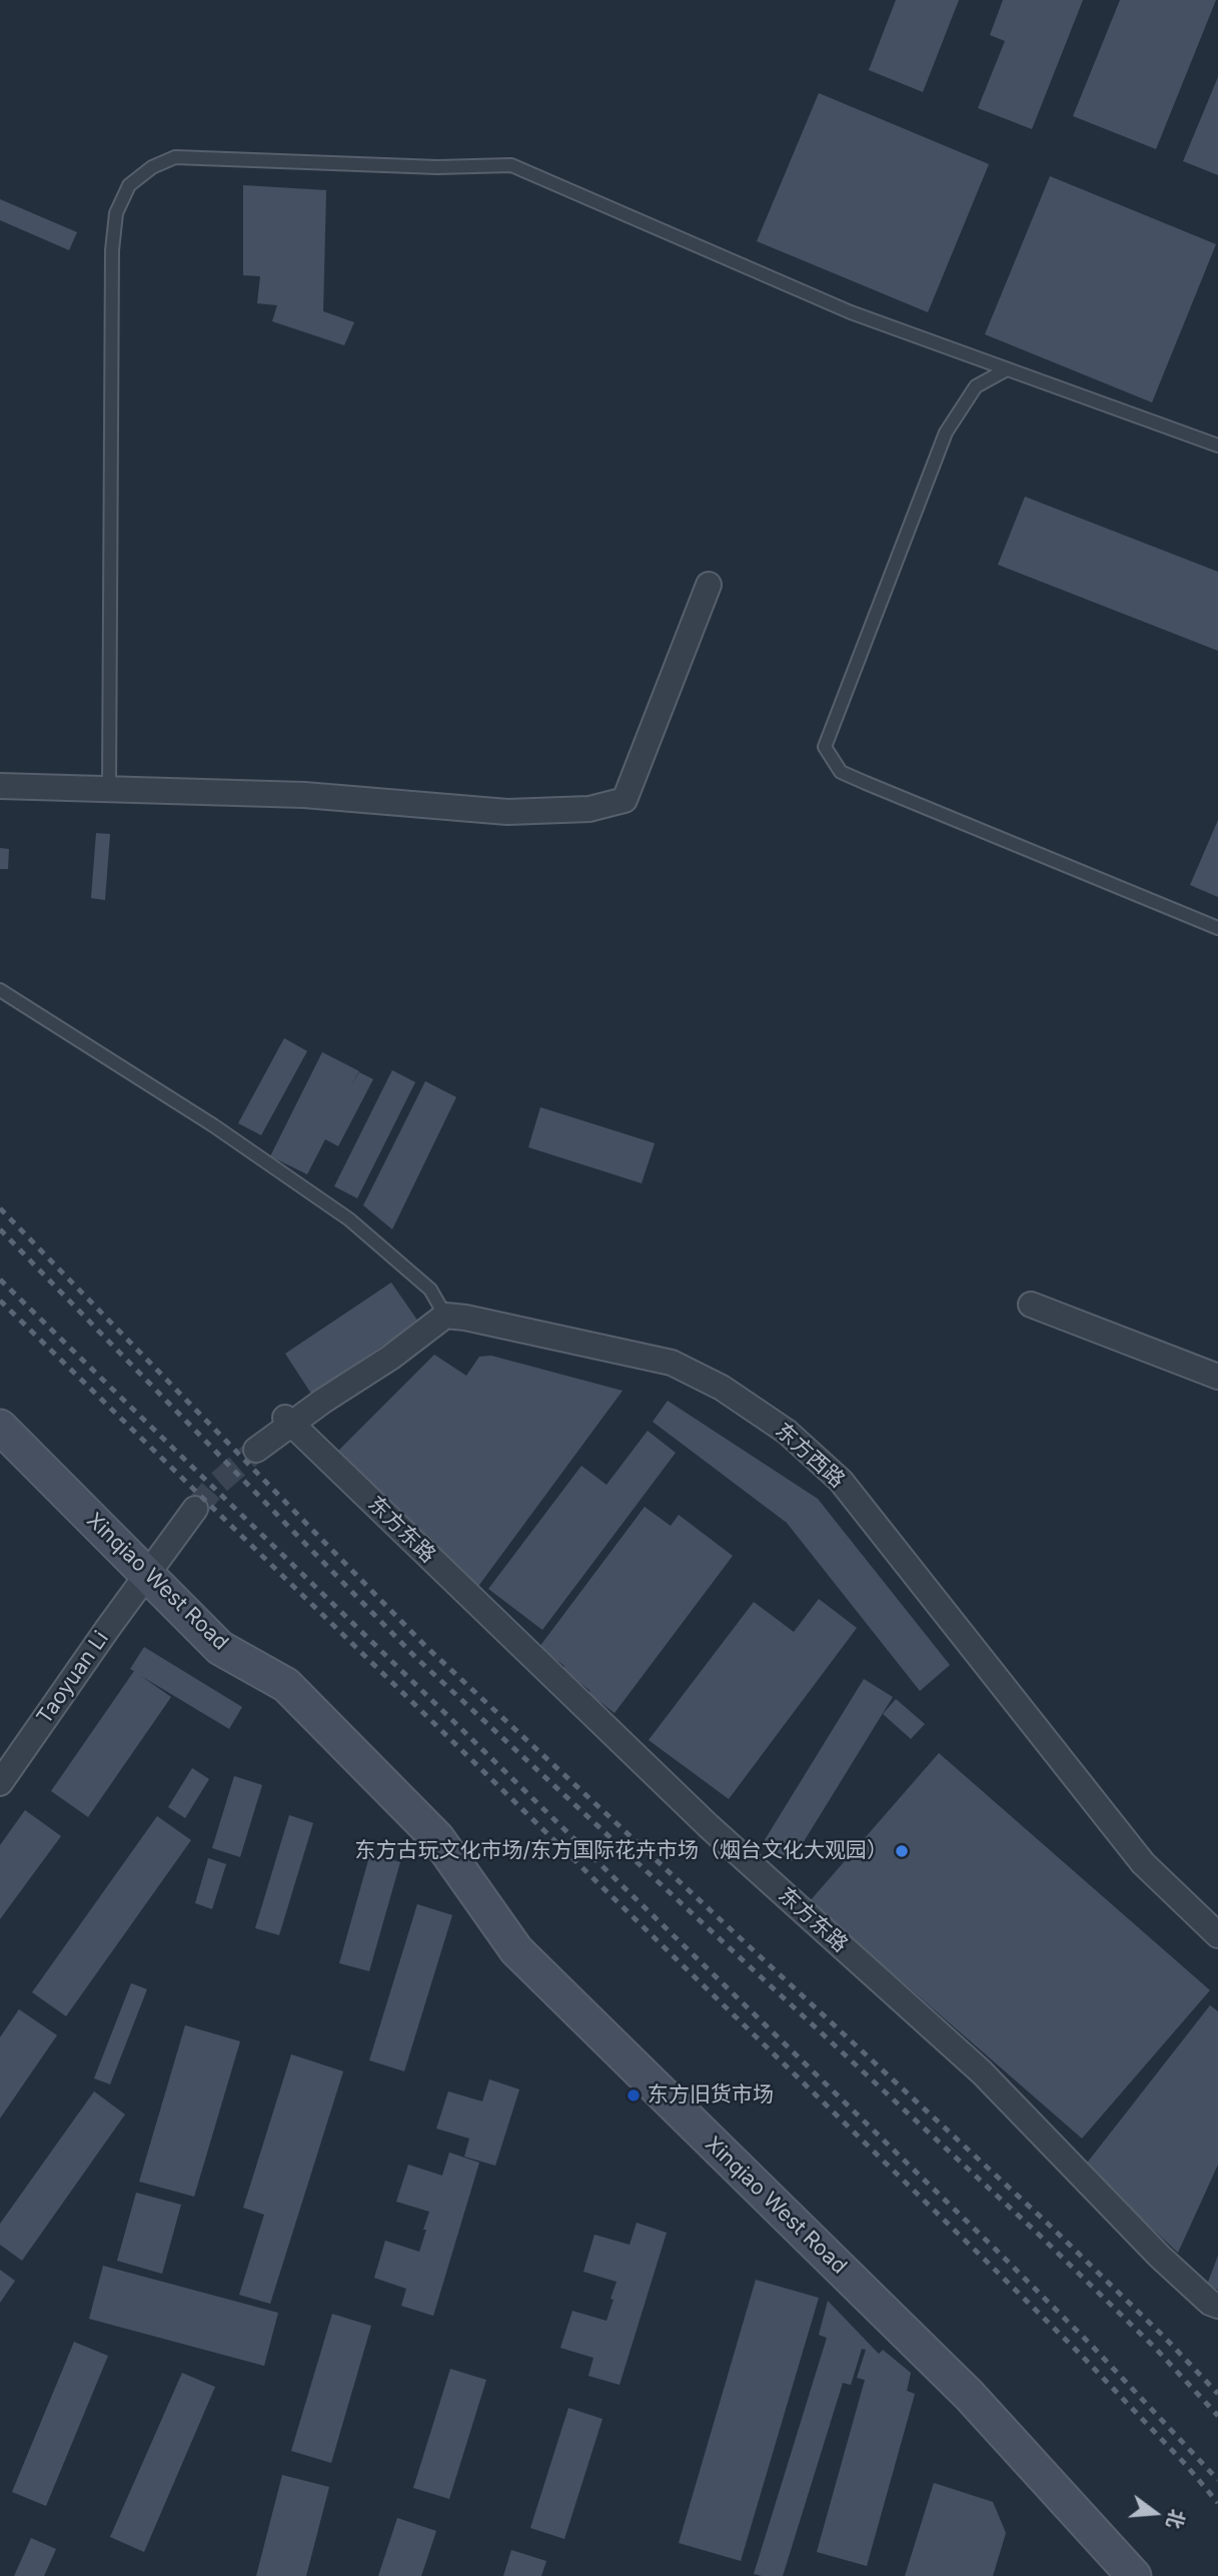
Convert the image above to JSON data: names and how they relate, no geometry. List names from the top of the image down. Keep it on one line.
{"streets":{"street":["东方西路","东方东路","Xinqiao West Road","Taoyuan Li"]},"crossings":[["Xinqiao West Road","Taoyuan Li"]],"places":["东方古玩文化市场/东方国际花卉市场（烟台文化大观园）","东方旧货市场"],"north":"right"}
